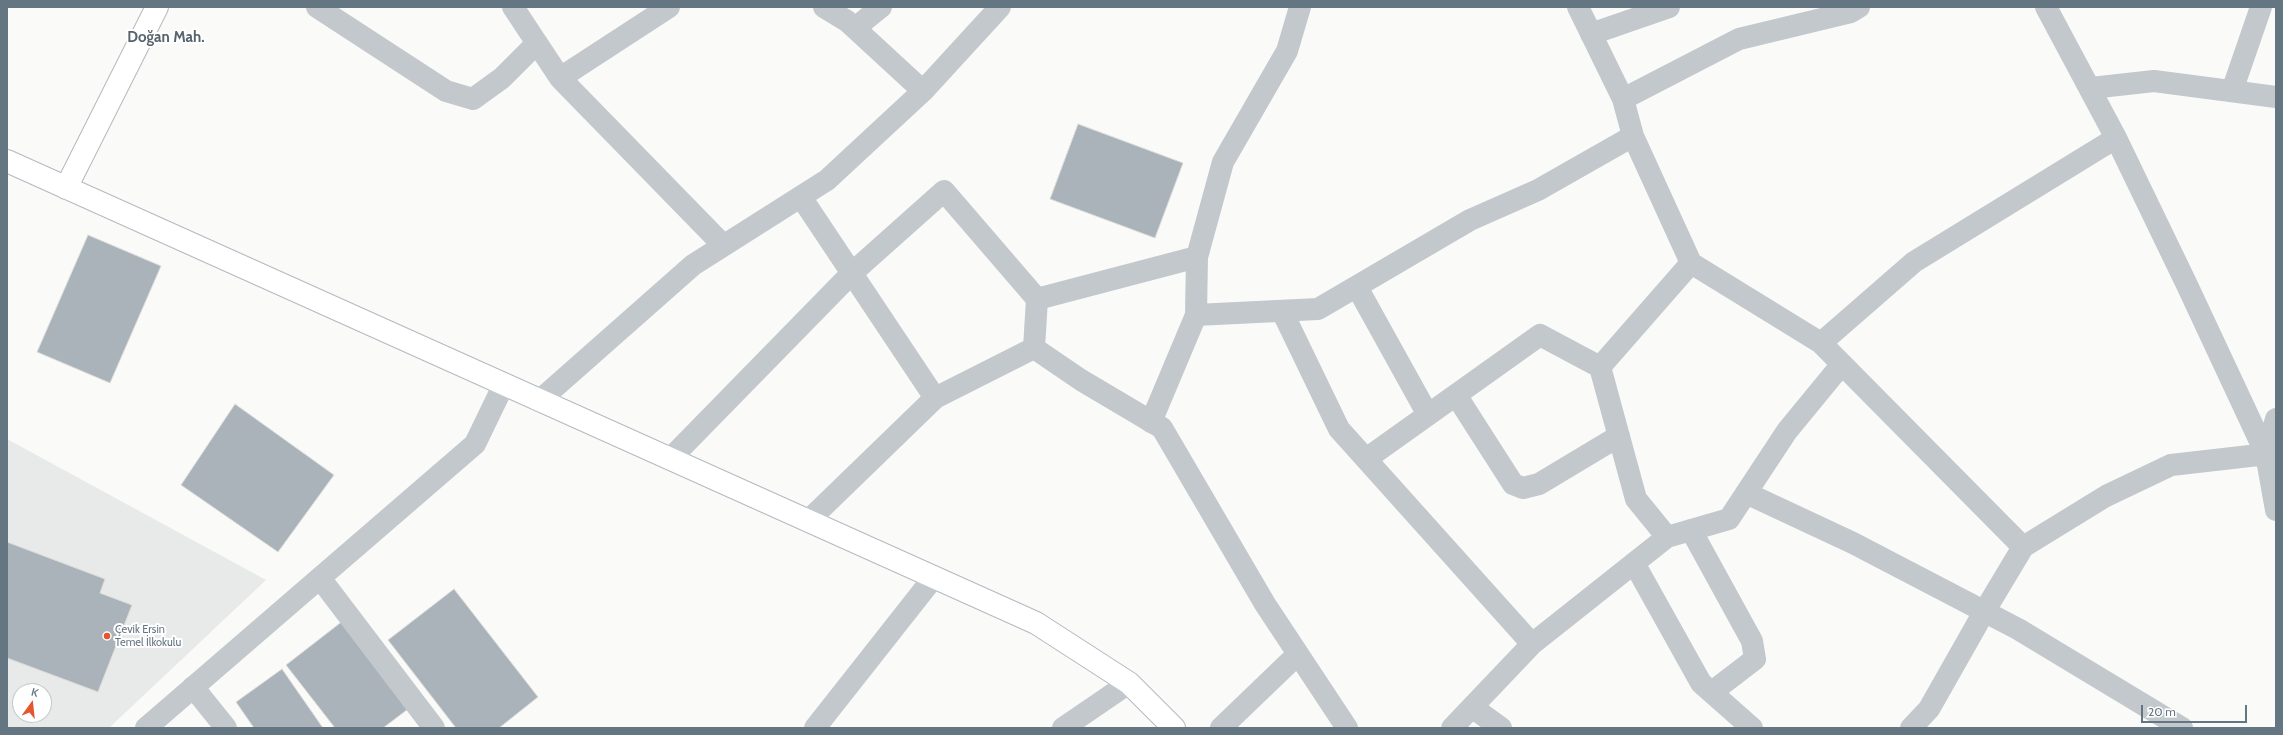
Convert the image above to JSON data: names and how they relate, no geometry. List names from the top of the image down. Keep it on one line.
{"districts":["Doğan Mah."],"places":["Çevik Ersin Temel İlkokulu"],"scale_bar":"20 m","north":"top"}
